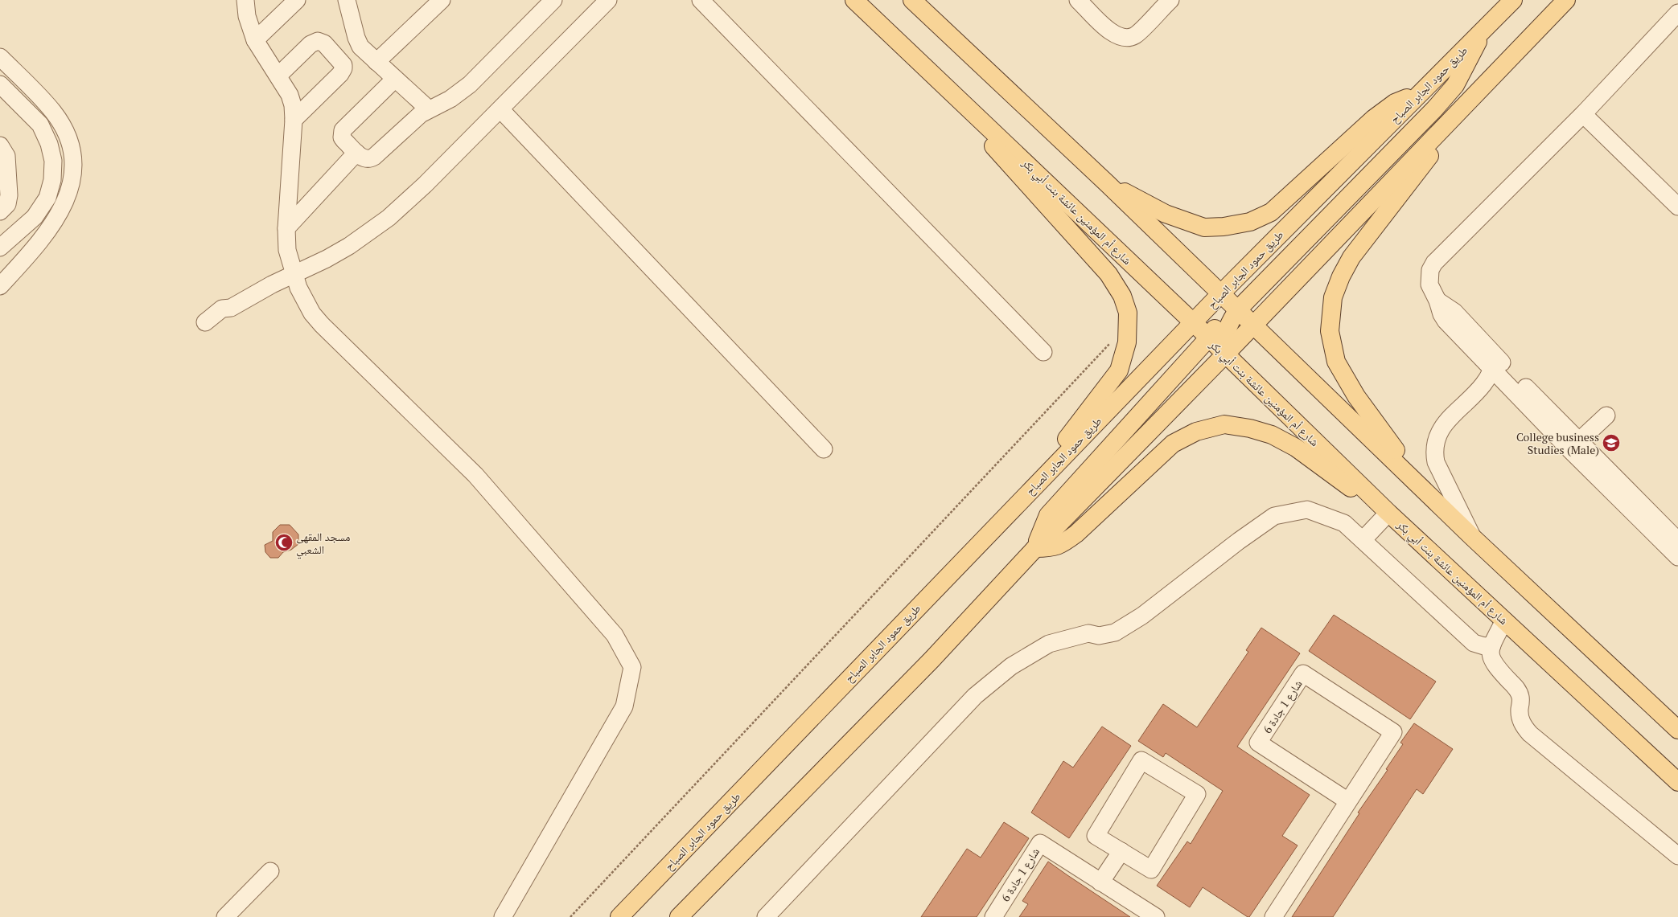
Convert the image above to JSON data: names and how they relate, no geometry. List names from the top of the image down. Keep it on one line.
{"streets":{"main road":["طريق حمود الجابر الصباح","شارع أم المؤمنين عائشة بنت أبي بكر"],"street":["شارع 1 جادة 6"]},"crossings":[["طريق حمود الجابر الصباح","شارع أم المؤمنين عائشة بنت أبي بكر"]],"places":{"school or university":["College business Studies (Male)"],"mosque":["مسجد المقهى الشعبي"]}}
